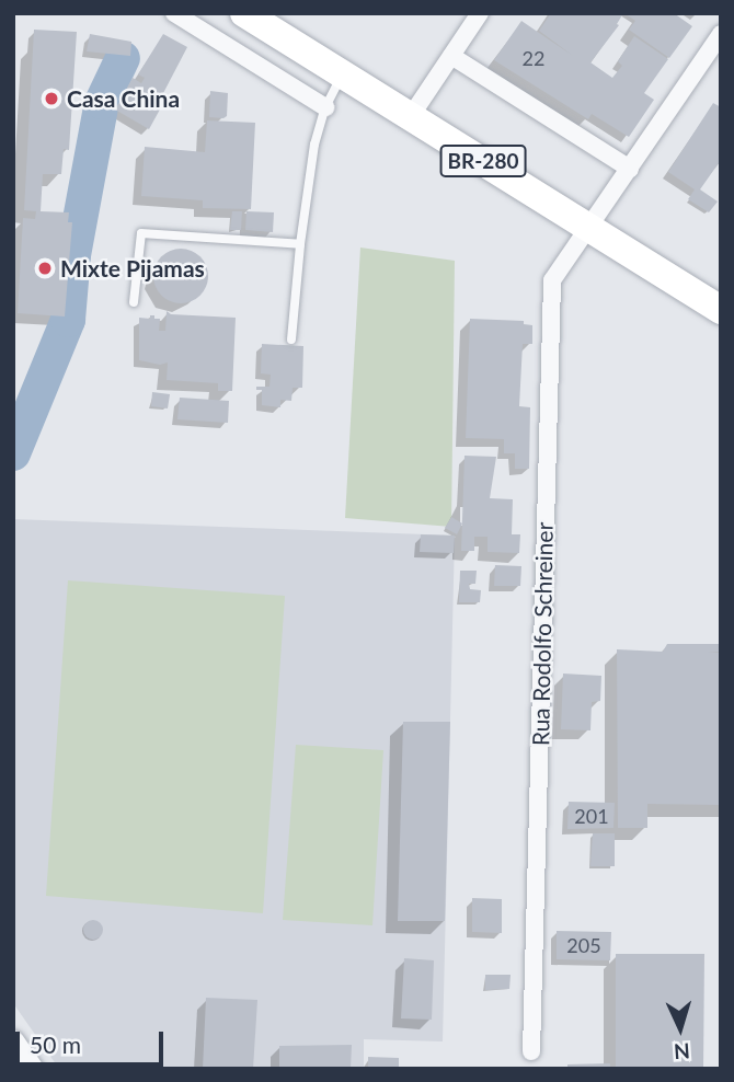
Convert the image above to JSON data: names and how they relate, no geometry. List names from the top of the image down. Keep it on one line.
{"streets":{"highway":["BR-280"],"street":["Rua Rodolfo Schreiner"]},"crossings":[["BR-280","Rua Rodolfo Schreiner"]],"places":["Casa China","Mixte Pijamas"],"house_numbers":["22","201","205"],"scale_bar":"50 m","north":"bottom"}
